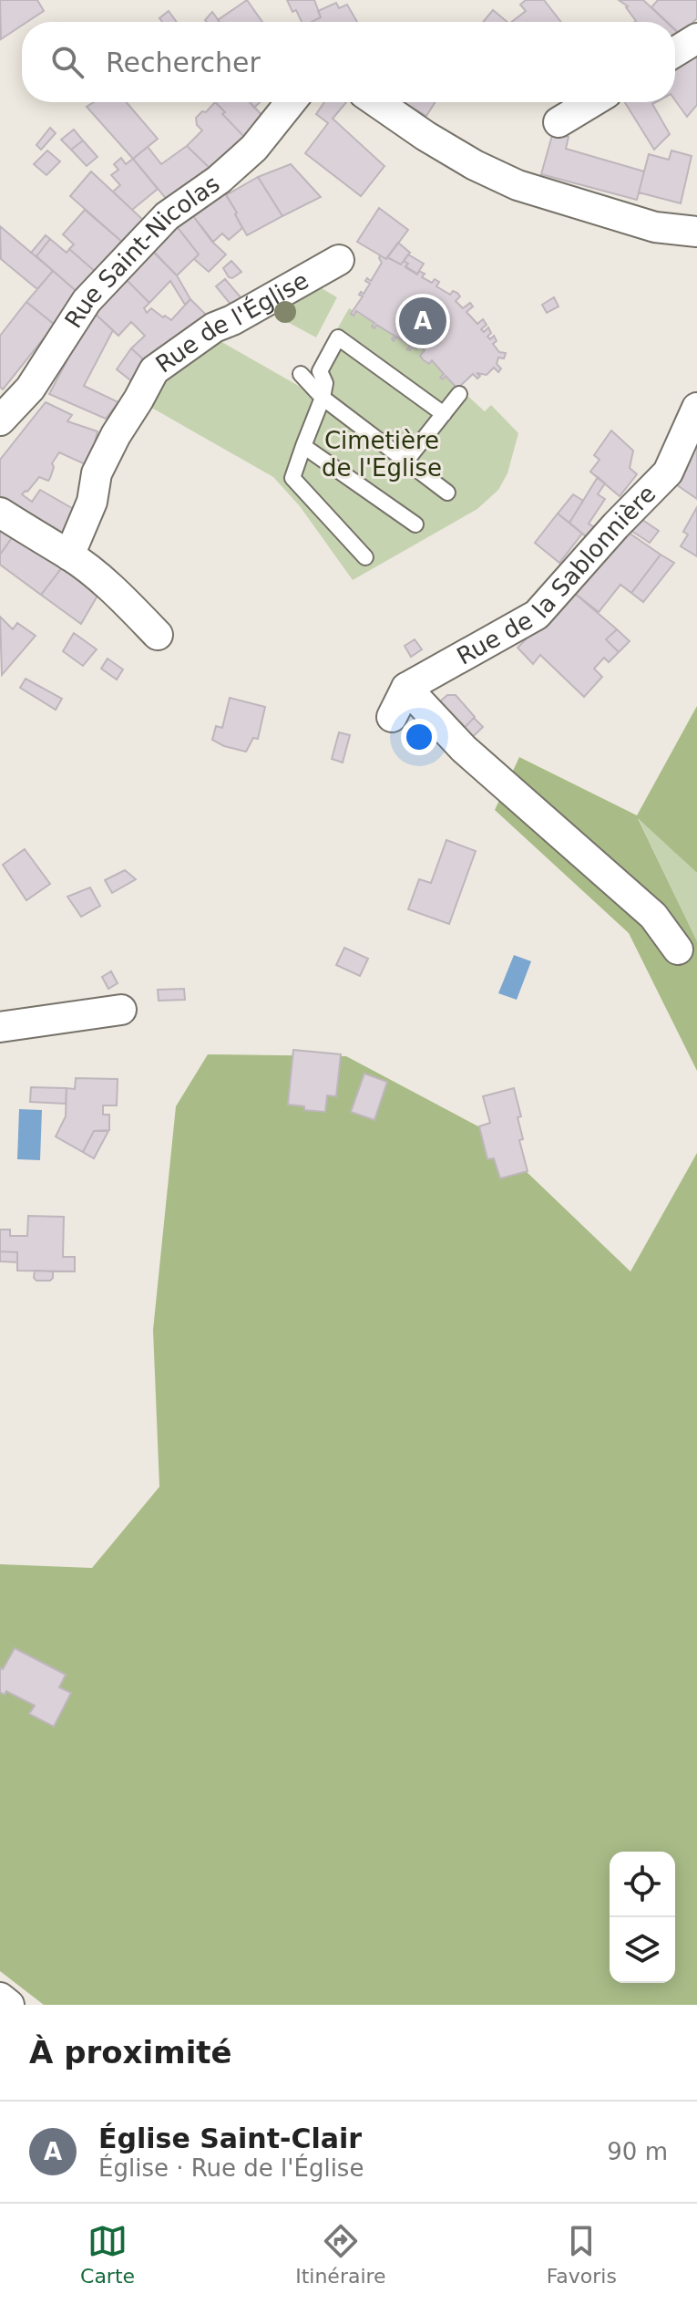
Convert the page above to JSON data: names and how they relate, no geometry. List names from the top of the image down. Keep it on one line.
{"streets":{"street":["Rue Saint-Nicolas","Rue de l'Église","Rue de la Sablonnière"]},"parks":["Cimetière de l'Eglise"],"page":{"search":"Rechercher","pins":"A","heading":"À proximité","list":[{"mark":"A","name":"Église Saint-Clair","note":"Église · Rue de l'Église","value":"90 m"}],"nav":["Carte","Itinéraire","Favoris"]}}
